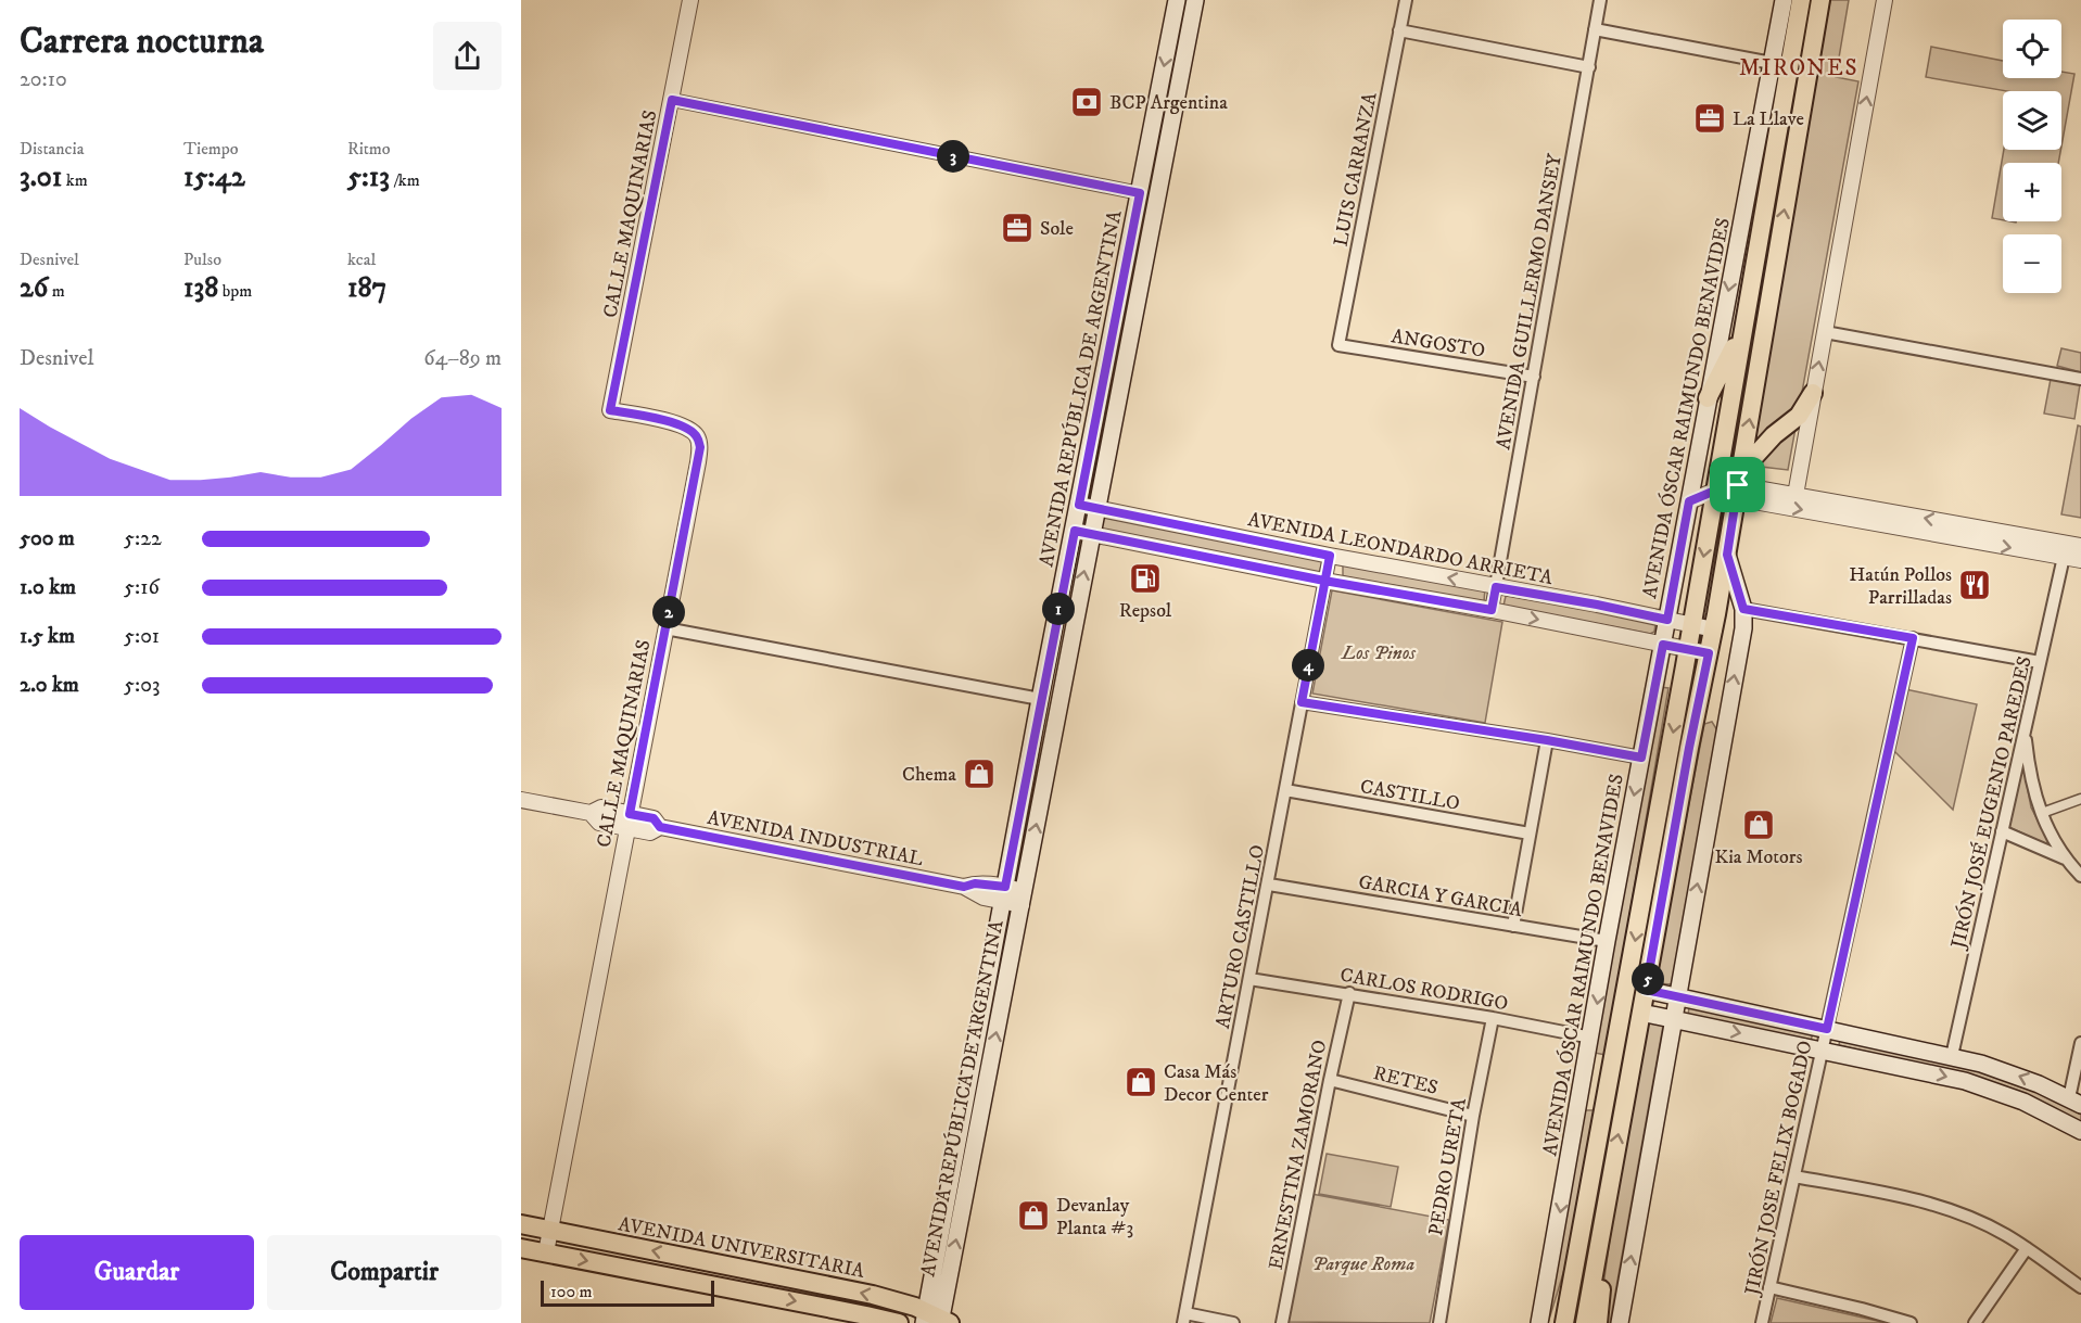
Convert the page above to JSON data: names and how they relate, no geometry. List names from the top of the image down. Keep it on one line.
{"streets":{"main road":["AVENIDA REPÚBLICA DE ARGENTINA","AVENIDA ÓSCAR RAIMUNDO BENAVIDES","AVENIDA UNIVERSITARIA"],"street":["LUIS CARRANZA","CALLE MAQUINARIAS","AVENIDA GUILLERMO DANSEY","ANGOSTO","AVENIDA LEONDARDO ARRIETA","CASTILLO","JIRÓN JOSÉ EUGENIO PAREDES","AVENIDA INDUSTRIAL","GARCIA Y GARCIA","ARTURO CASTILLO","CARLOS RODRIGO","RETES","ERNESTINA ZAMORANO","PEDRO URETA","JIRÓN JOSE FELIX BOGADO"]},"crossings":[["LUIS CARRANZA","ANGOSTO"],["CALLE MAQUINARIAS","AVENIDA INDUSTRIAL"],["CALLE MAQUINARIAS","AVENIDA UNIVERSITARIA"],["AVENIDA GUILLERMO DANSEY","ANGOSTO"],["AVENIDA GUILLERMO DANSEY","AVENIDA LEONDARDO ARRIETA"],["AVENIDA REPÚBLICA DE ARGENTINA","AVENIDA LEONDARDO ARRIETA"],["AVENIDA REPÚBLICA DE ARGENTINA","AVENIDA INDUSTRIAL"],["AVENIDA REPÚBLICA DE ARGENTINA","AVENIDA UNIVERSITARIA"],["AVENIDA ÓSCAR RAIMUNDO BENAVIDES","AVENIDA LEONDARDO ARRIETA"],["AVENIDA ÓSCAR RAIMUNDO BENAVIDES","GARCIA Y GARCIA"],["AVENIDA ÓSCAR RAIMUNDO BENAVIDES","CARLOS RODRIGO"],["AVENIDA LEONDARDO ARRIETA","ARTURO CASTILLO"],["CASTILLO","ARTURO CASTILLO"],["GARCIA Y GARCIA","ARTURO CASTILLO"],["ARTURO CASTILLO","CARLOS RODRIGO"],["CARLOS RODRIGO","ERNESTINA ZAMORANO"],["CARLOS RODRIGO","PEDRO URETA"],["RETES","ERNESTINA ZAMORANO"],["RETES","PEDRO URETA"]],"districts":["MIRONES"],"parks":["Los Pinos","Parque Roma"],"places":{"bank":["BCP Argentina"],"office":["La Llave","Sole"],"fuel station":["Repsol"],"restaurant":["Hatún Pollos Parrilladas"],"shop":["Chema","Kia Motors","Casa Más Decor Center","Devanlay Planta #3"]},"scale_bar":"100 m","page":{"heading":["Carrera nocturna","20:10"],"map_buttons":["+","−"],"stats":[["Distancia","3.01 km"],["Tiempo","15:42"],["Ritmo","5:13 /km"],["Desnivel","26 m"],["Pulso","138 bpm"],["kcal","187"]],"pins":["3","1","2","4","5"],"chart":["Desnivel","64–89 m"],"list":[{"name":"500 m","note":"5:22"},{"name":"1.0 km","note":"5:16"},{"name":"1.5 km","note":"5:01"},{"name":"2.0 km","note":"5:03"}],"buttons":["Guardar","Compartir"],"scale":"100 m"}}
